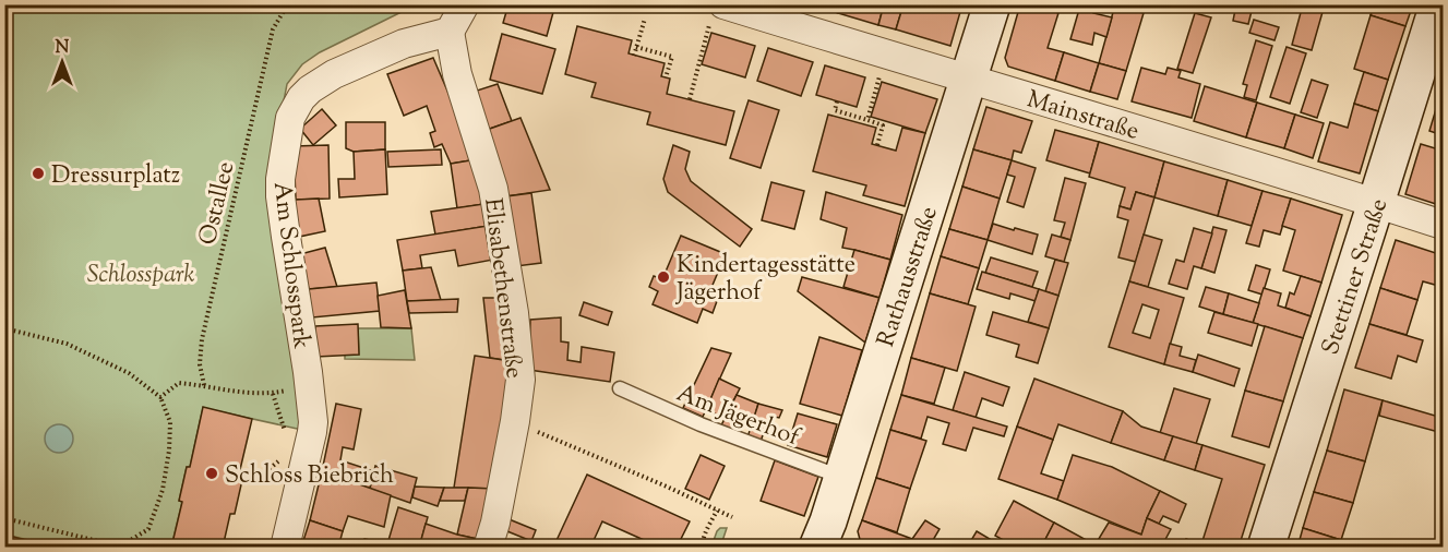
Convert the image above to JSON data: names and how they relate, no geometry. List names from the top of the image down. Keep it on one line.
{"streets":{"street":["Mainstraße","Am Schlosspark","Rathausstraße","Stettiner Straße","Elisabethenstraße"],"lane":["Am Jägerhof"],"path":["Ostallee"]},"crossings":[["Mainstraße","Rathausstraße"],["Mainstraße","Stettiner Straße"],["Am Schlosspark","Elisabethenstraße"],["Rathausstraße","Am Jägerhof"]],"parks":["Schlosspark"],"places":["Dressurplatz","Kindertagesstätte Jägerhof","Schloss Biebrich"],"north":"top"}
